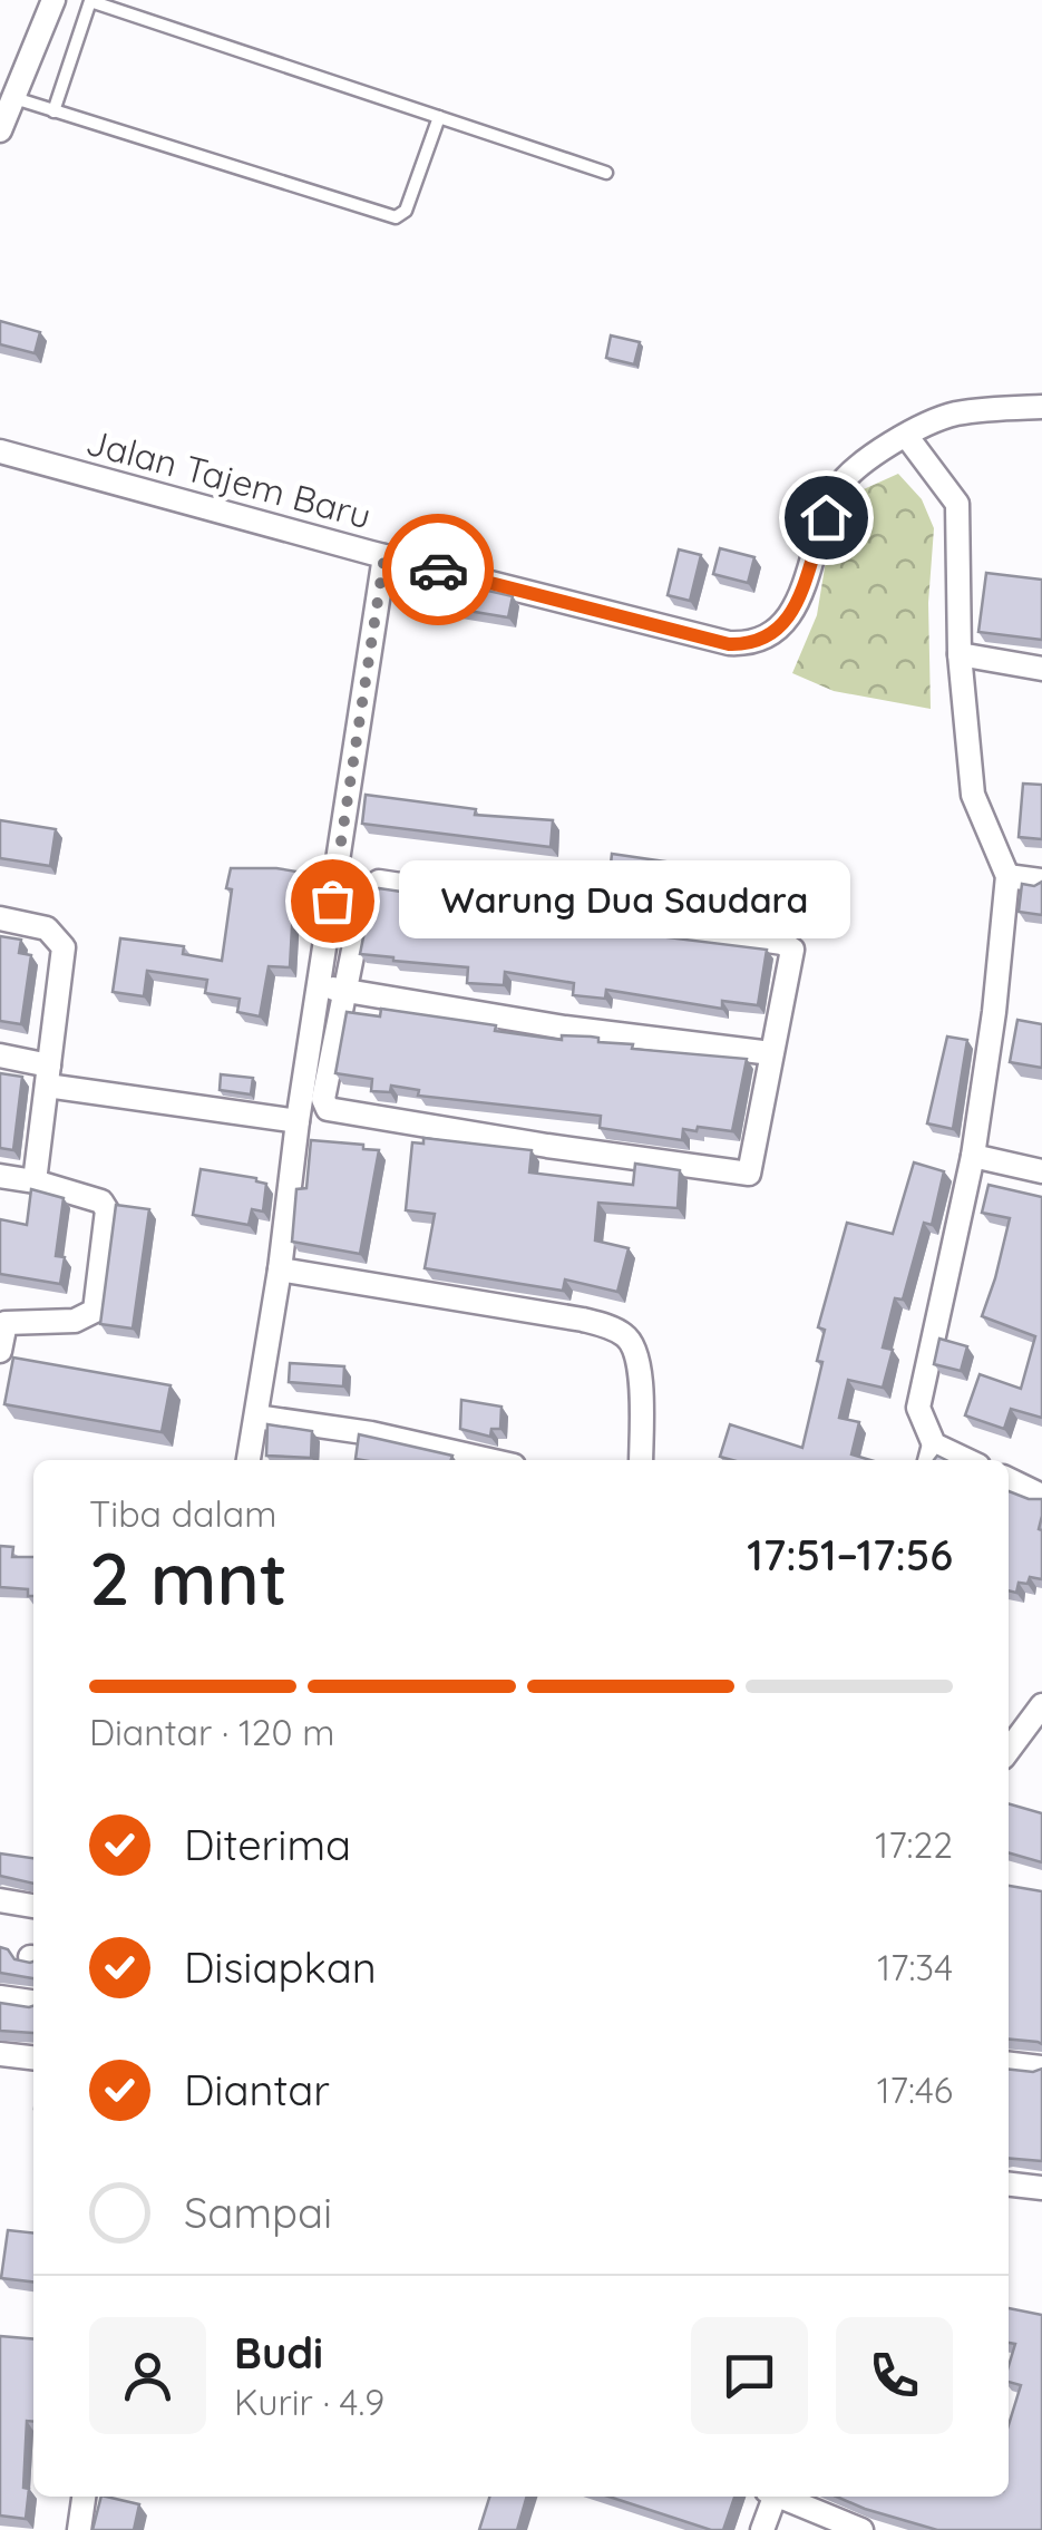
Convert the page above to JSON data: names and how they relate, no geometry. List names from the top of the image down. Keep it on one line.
{"streets":{"street":["Jalan Tajem Baru"]},"places":["Warung Dua Saudara"],"page":{"bubble":"Warung Dua Saudara","heading":["2 mnt","Tiba dalam","17:51–17:56"],"panel":["Budi","Kurir · 4.9"],"bar":"Diantar · 120 m","list":[["Diterima","17:22"],["Disiapkan","17:34"],["Diantar","17:46"],"Sampai"]}}
